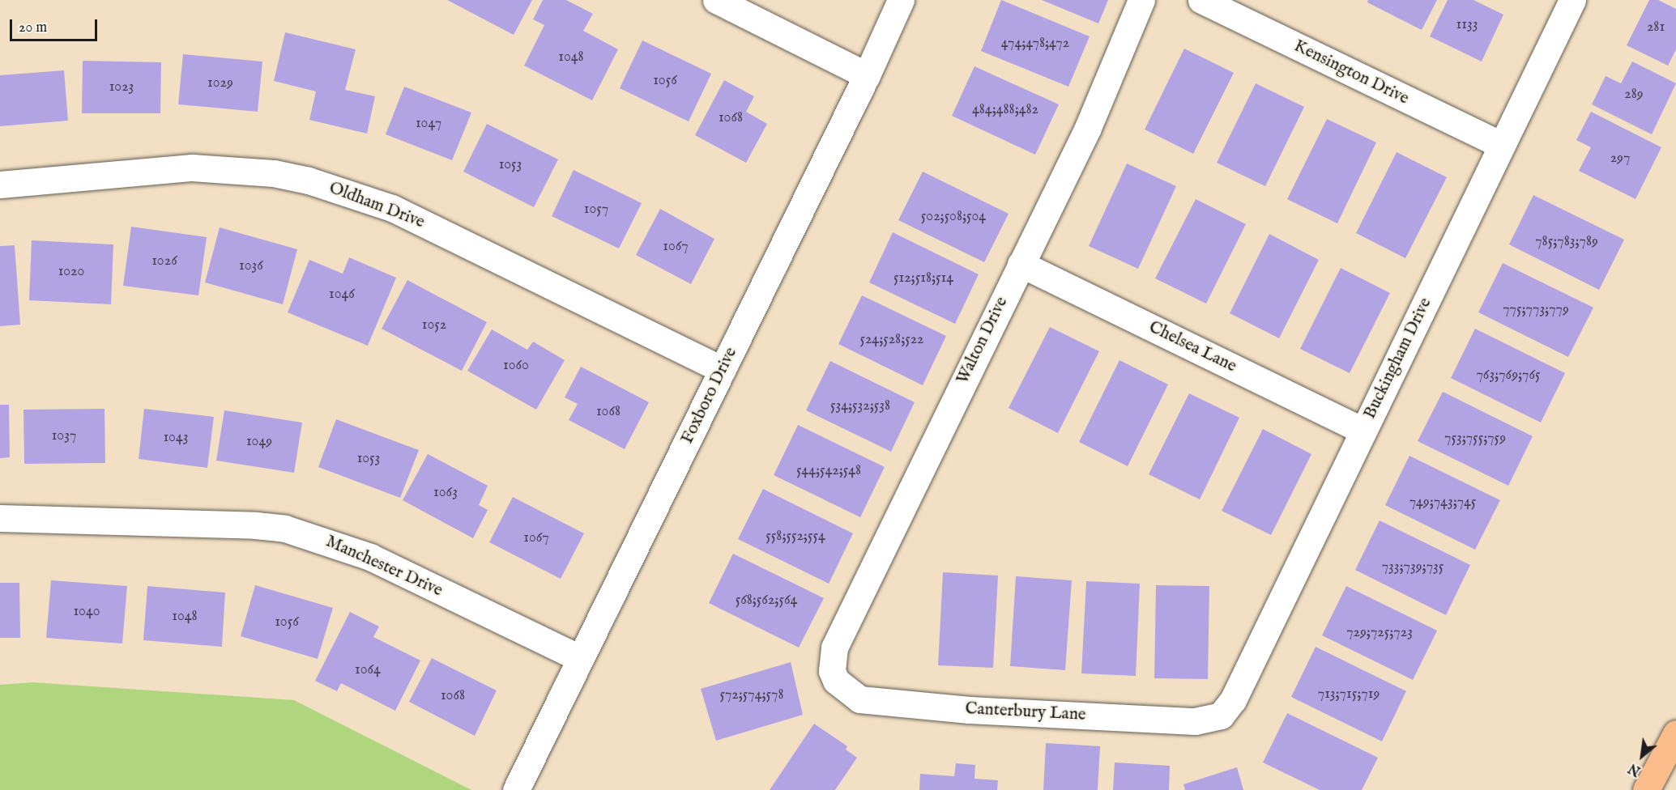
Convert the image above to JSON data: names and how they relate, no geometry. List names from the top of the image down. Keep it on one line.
{"streets":{"street":["Kensington Drive","Oldham Drive","Walton Drive","Chelsea Lane","Buckingham Drive","Foxboro Drive","Manchester Drive","Canterbury Lane"]},"crossings":[["Kensington Drive","Buckingham Drive"],["Oldham Drive","Foxboro Drive"],["Walton Drive","Chelsea Lane"],["Walton Drive","Canterbury Lane"],["Chelsea Lane","Buckingham Drive"],["Buckingham Drive","Canterbury Lane"],["Foxboro Drive","Manchester Drive"]],"house_numbers":["1133","281","474;478;472","1048","1056","1029","1023","289","484;488;482","1068","1047","297","1053","1057","502;508;504","785;783;789","1067","1026","1036","1020","512;518;514","1046","775;773;779","1052","524;528;522","1060","763;769;765","534;532;538","1068","1037","1043","753;755;759","1049","1053","544;542;548","1063","749;743;745","558;552;554","1067","733;739;735","568;562;564","1040","1048","1056","729;725;723","1064","713;715;719","572;574;578","1068"],"scale_bar":"20 m","north":"bottom left"}
